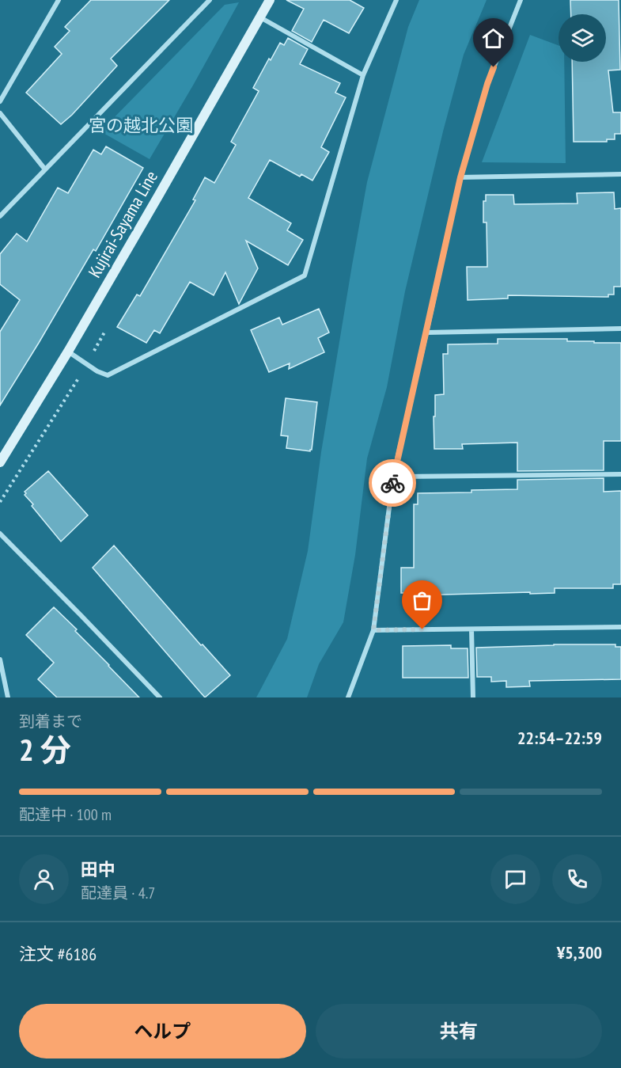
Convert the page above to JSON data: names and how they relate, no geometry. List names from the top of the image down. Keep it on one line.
{"streets":{"main road":["Kujirai-Sayama Line"]},"parks":["宮の越北公園"],"page":{"heading":["2 分","到着まで","22:54–22:59"],"panel":["田中","配達員 · 4.7","注文 #6186","¥5,300"],"bar":"配達中 · 100 m","buttons":["ヘルプ","共有"]}}
